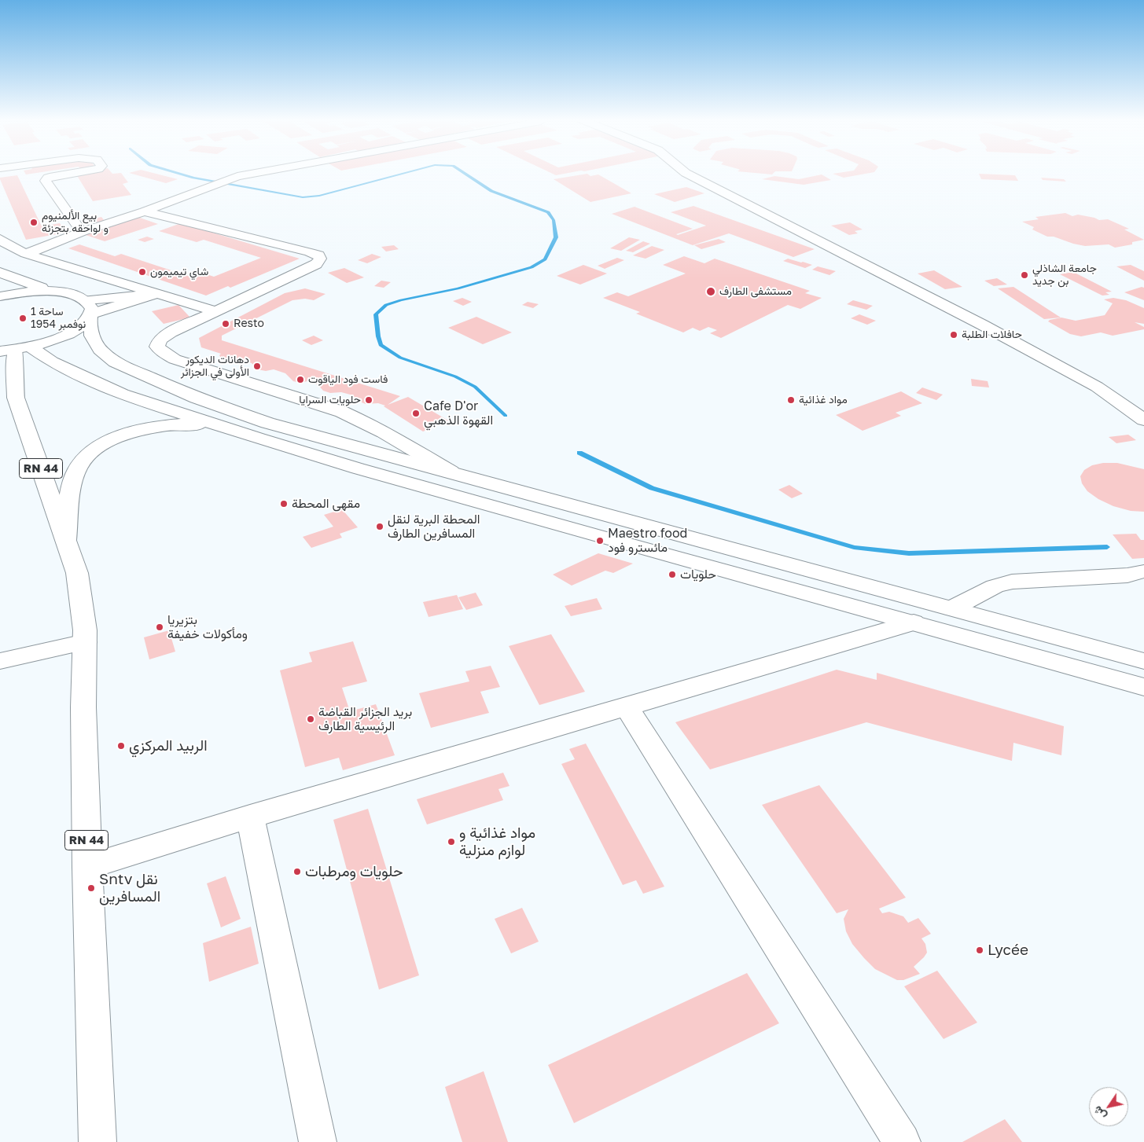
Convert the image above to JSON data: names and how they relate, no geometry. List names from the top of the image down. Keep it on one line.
{"streets":{"main road":["RN 44"]},"places":["بيع الألمنيوم و لواحقه بتجزئة","شاي تيميمون","جامعة الشاذلي بن جديد","مستشفى الطارف","ساحة 1 نوفمبر 1954","Resto","حافلات الطلبة","دهانات الديكور الأولى في الجزائر","فاست فود الياقوت","حلويات السرايا","مواد غذائية","Cafe D'or القهوة الذهبي","مقهى المحطة","المحطة البرية لنقل المسافرين الطارف","Maestro food مائسترو فود","حلويات","بتزيريا ومأكولات خفيفة","بريد الجزائر القباضة الرئيسية الطارف","الربيد المركزي","مواد غذائية و لوازم منزلية","حلويات ومرطبات","Sntv نقل المسافرين","Lycée"],"north":"bottom left"}
